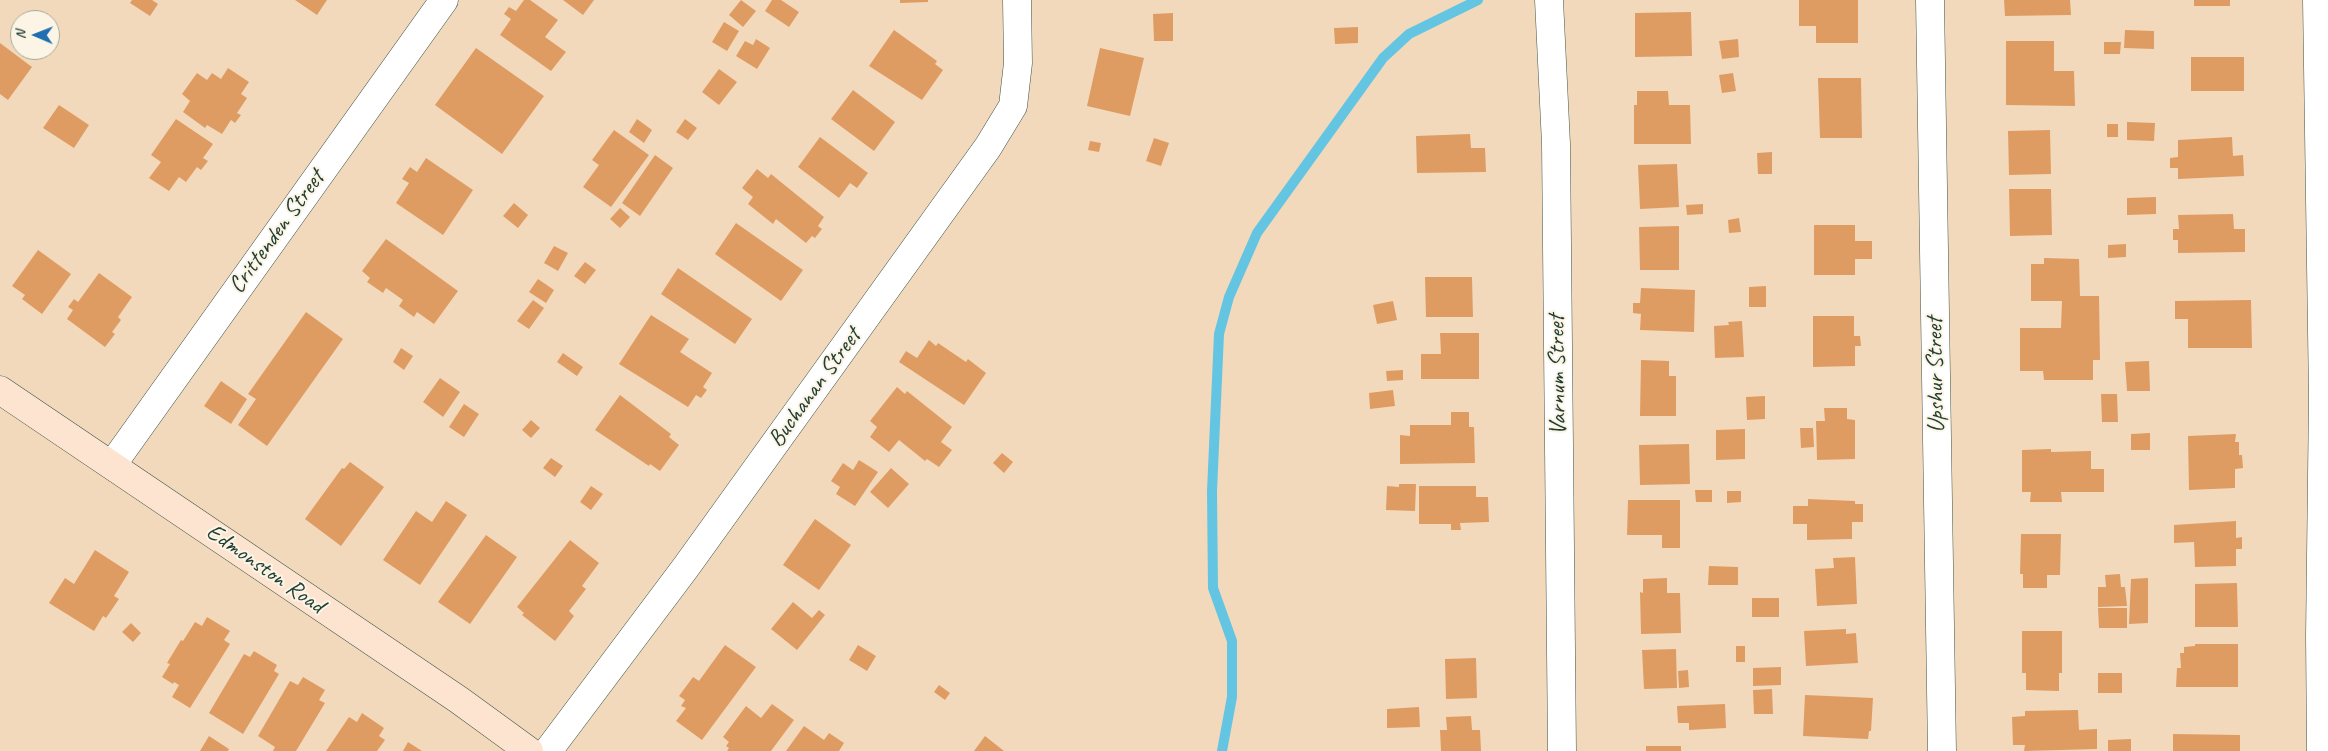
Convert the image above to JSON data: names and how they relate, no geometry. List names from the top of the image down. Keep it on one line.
{"streets":{"street":["Crittenden Street","Varnum Street","Upshur Street","Buchanan Street","Edmonston Road"]},"crossings":[["Crittenden Street","Edmonston Road"]],"north":"left"}
